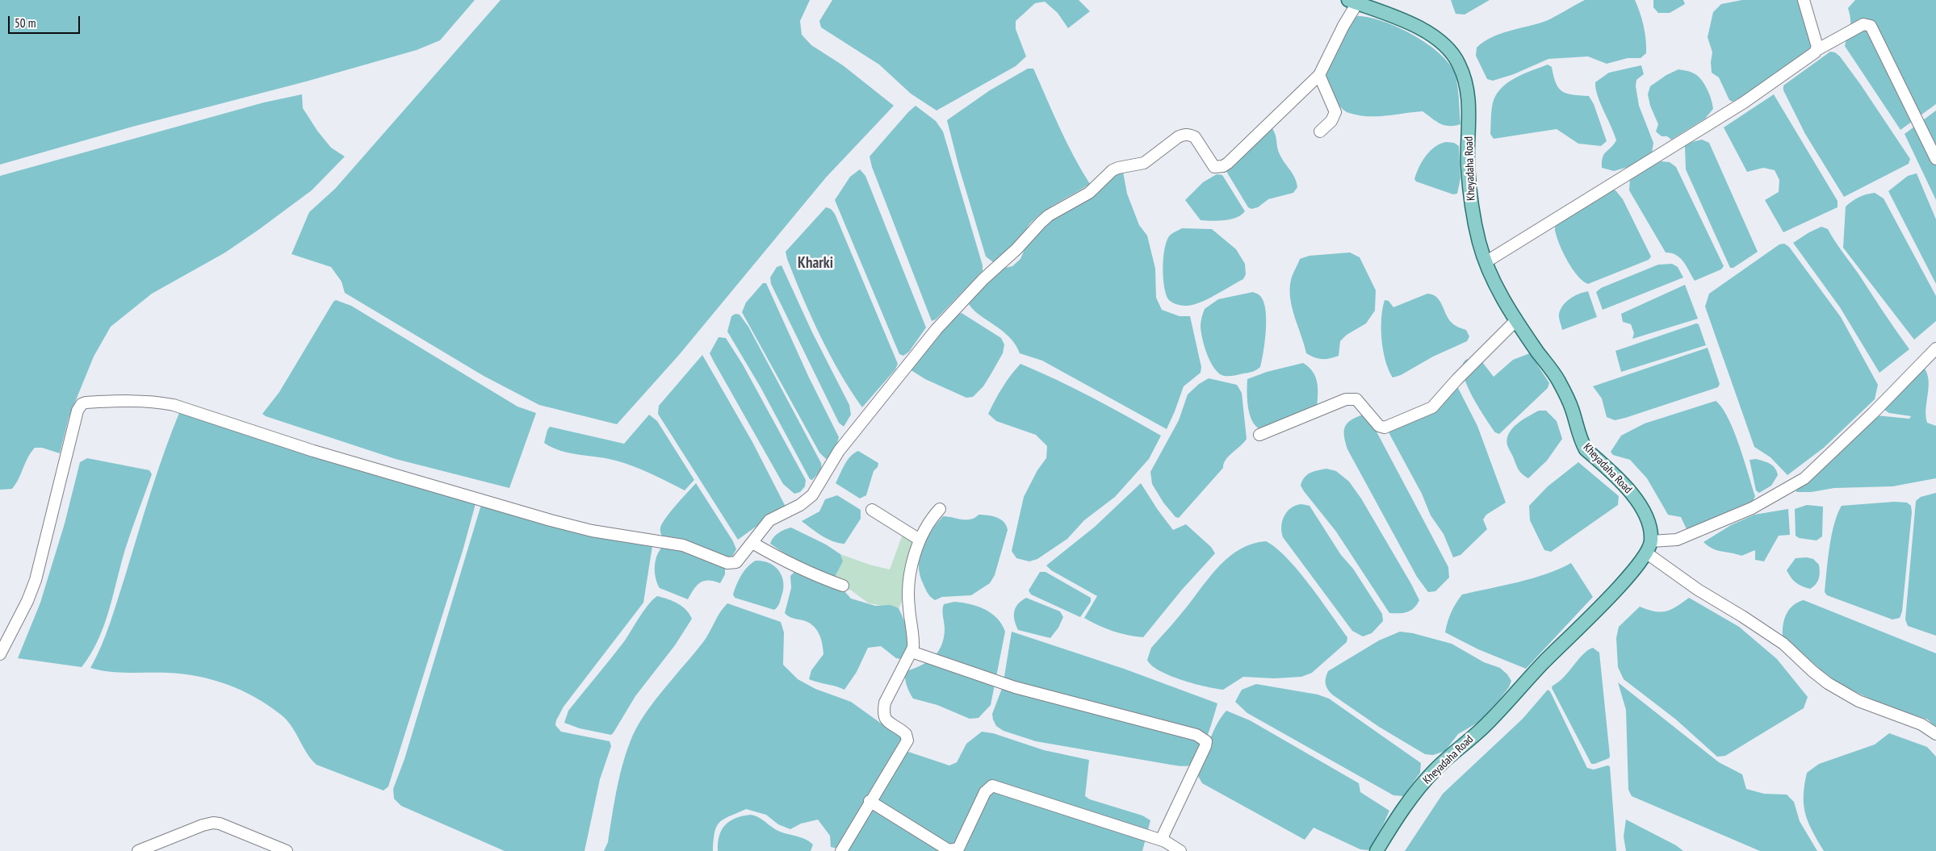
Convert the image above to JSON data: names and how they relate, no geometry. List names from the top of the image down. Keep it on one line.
{"streets":{"main road":["Kheyadaha Road"]},"districts":["Kharki"],"scale_bar":"50 m"}
